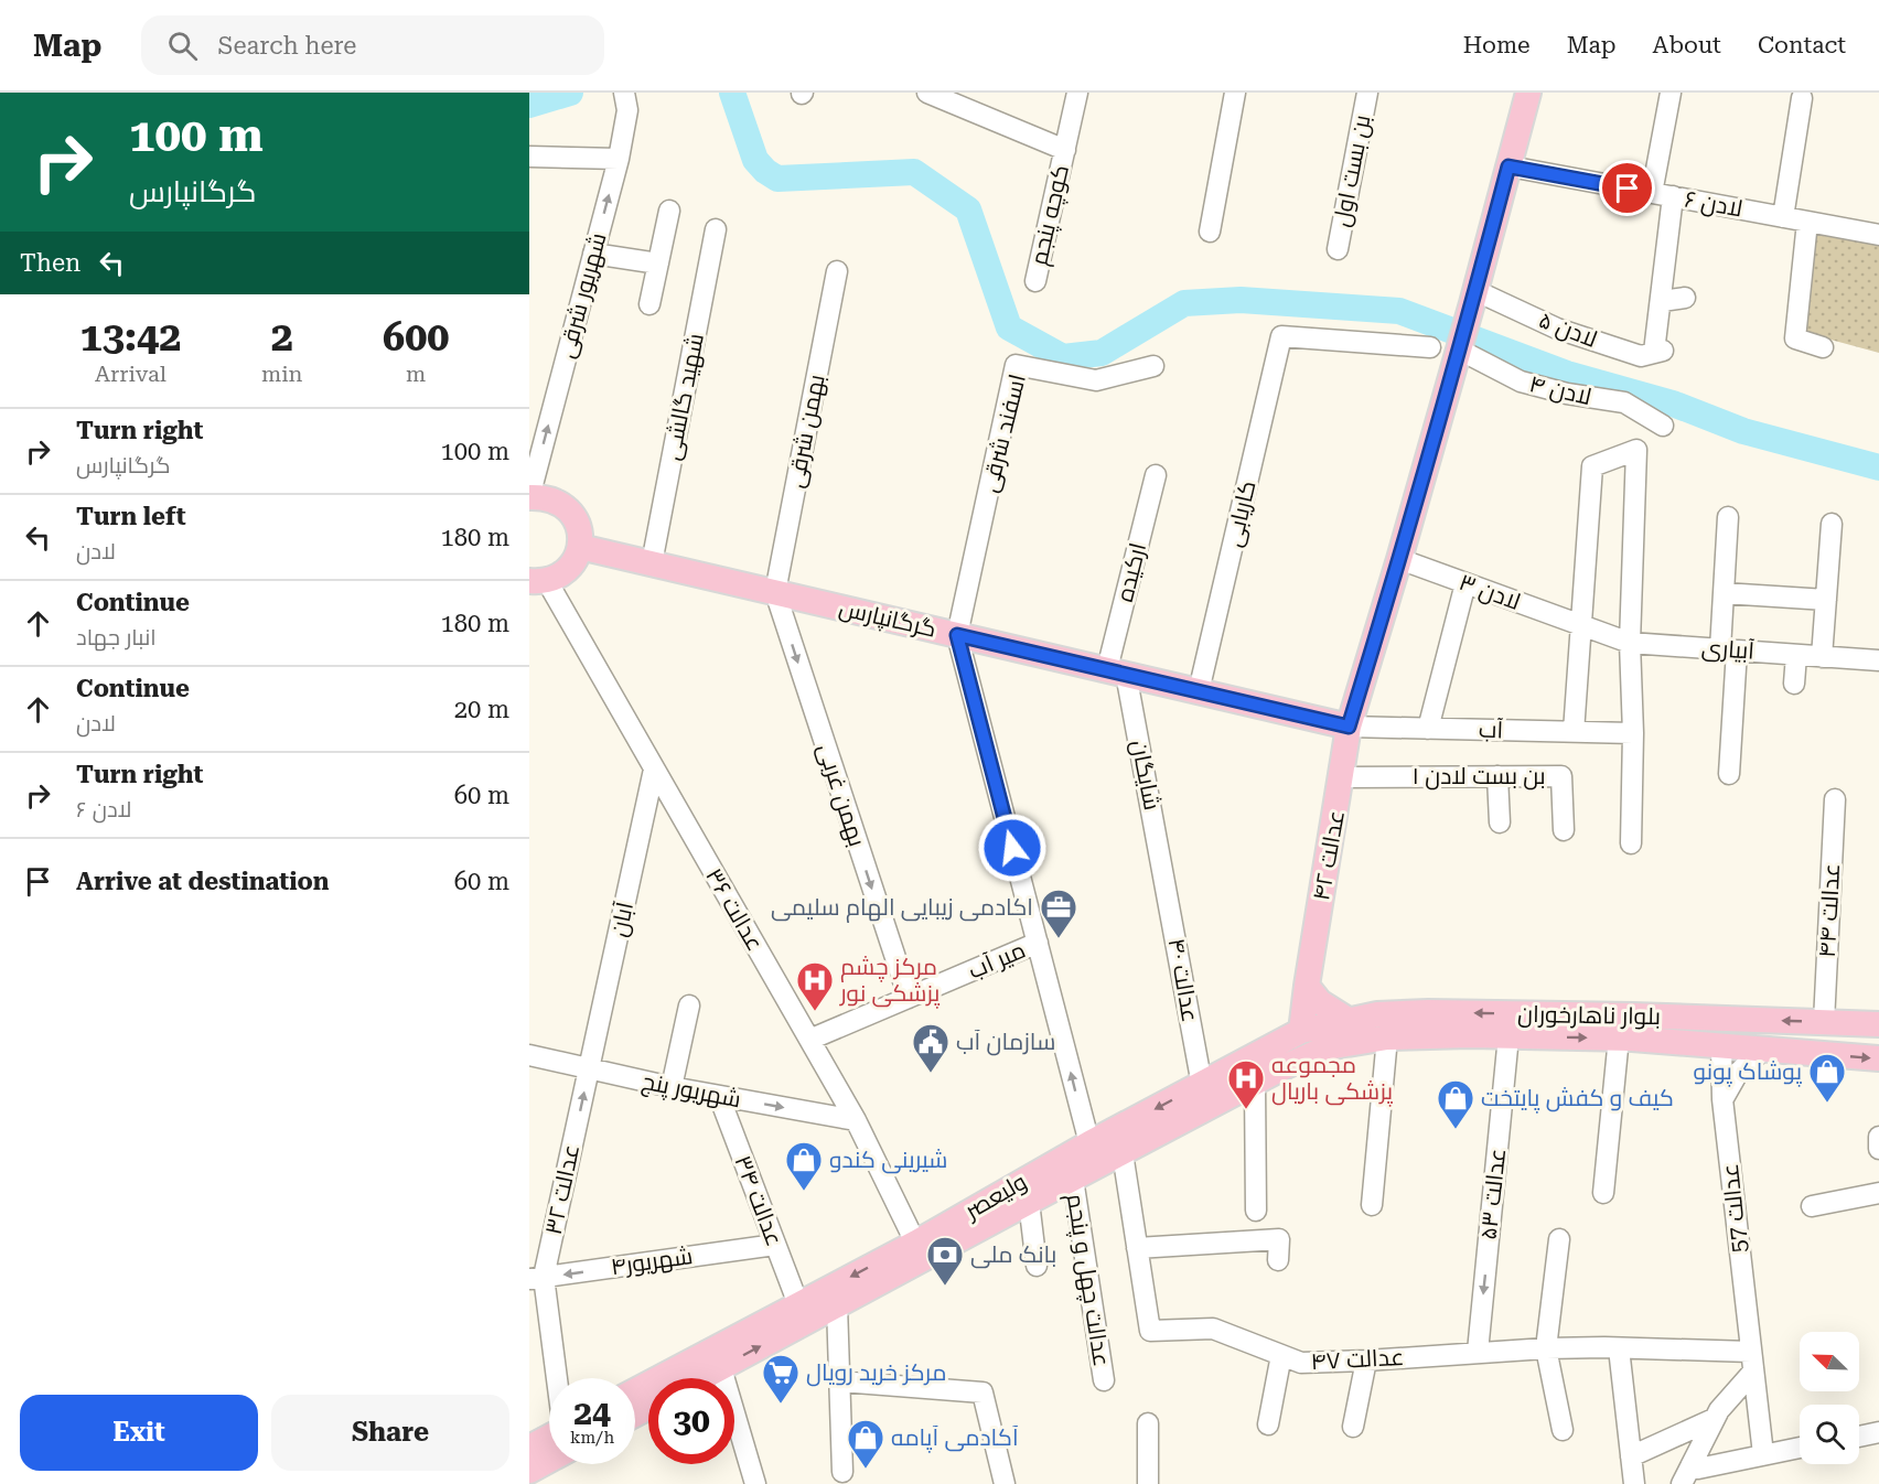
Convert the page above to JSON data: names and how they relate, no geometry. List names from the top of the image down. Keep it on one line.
{"streets":{"main road":["گرگانپارس","عدالت ۴۲","بلوار ناهارخوران","ولیعصر"],"street":["بن بست اول","۶ لادن","کوچه پنجم","شهریور شرقی","۵ لادن","۴ لادن","شهید گالشی","بهمن شرقی","اسفند شرقی","کاریابی","ارکیده","۳ لادن","آبیاری","آب","شایگان","۱ بن بست لادن","بهمن غربی","عدالت ۳۶","۴۴ عدالت","آبان","میر آب","عدالت ۴۰","شهریور پنج","عدالت ۳۲","عدالت ۵۳","عدالت ۳۴","عدالت 57","شهریور۴","عدالت چهل و پنجم","عدالت ۴۷"]},"crossings":[["۶ لادن","عدالت ۴۲"],["۵ لادن","عدالت ۴۲"],["۴ لادن","عدالت ۴۲"],["شهید گالشی","گرگانپارس"],["بهمن شرقی","گرگانپارس"],["بهمن شرقی","بهمن غربی"],["اسفند شرقی","گرگانپارس"],["کاریابی","گرگانپارس"],["ارکیده","گرگانپارس"],["ارکیده","شایگان"],["۳ لادن","آبیاری"],["۳ لادن","عدالت ۴۲"],["گرگانپارس","آب"],["گرگانپارس","شایگان"],["گرگانپارس","بهمن غربی"],["گرگانپارس","عدالت ۴۲"],["آب","عدالت ۴۲"],["شایگان","عدالت ۴۰"],["۱ بن بست لادن","عدالت ۴۲"],["بهمن غربی","میر آب"],["عدالت ۴۲","بلوار ناهارخوران"],["عدالت ۴۲","ولیعصر"],["عدالت ۳۶","آبان"],["عدالت ۳۶","میر آب"],["عدالت ۳۶","شهریور پنج"],["عدالت ۳۶","ولیعصر"],["۴۴ عدالت","بلوار ناهارخوران"],["آبان","شهریور پنج"],["آبان","عدالت ۳۲"],["عدالت ۴۰","ولیعصر"],["بلوار ناهارخوران","عدالت ۵۳"],["بلوار ناهارخوران","ولیعصر"],["بلوار ناهارخوران","عدالت 57"],["شهریور پنج","عدالت ۳۲"],["شهریور پنج","عدالت ۳۴"],["عدالت ۳۲","شهریور۴"],["عدالت ۵۳","عدالت ۴۷"],["ولیعصر","عدالت ۳۴"],["ولیعصر","عدالت چهل و پنجم"],["ولیعصر","عدالت ۴۷"],["عدالت ۳۴","شهریور۴"],["عدالت 57","عدالت ۴۷"]],"one_way":["شهریور شرقی","شهریور پنج","عدالت ۳۲","شهریور۴"],"places":{"office":["اکادمی زیبایی الهام سلیمی"],"hospital":["مرکز چشم پزشکی نور","مجموعه پزشکی باریال"],"public building":["سازمان آب"],"shop":["پوشاک پونو","کیف و کفش پایتخت","شیرینی کندو","آکادمی آپامه"],"bank":["بانک ملی"],"supermarket":["مرکز خرید رویال"]},"north":"top left","page":{"header":"Map","search":"Search here","nav":["Home","Map","About","Contact"],"turn":["100 m","گرگانپارس"],"then":"Then","eta":["13:42","Arrival","2","min","600","m"],"list":[{"name":"Turn right","note":"گرگانپارس","value":"100 m"},{"name":"Turn left","note":"لادن","value":"180 m"},{"name":"Continue","note":"انبار جهاد","value":"180 m"},{"name":"Continue","note":"لادن","value":"20 m"},{"name":"Turn right","note":"۶ لادن","value":"60 m"},{"name":"Arrive at destination","value":"60 m"}],"speed":"24 km/h","limit":"30","buttons":["Exit","Share"]}}
